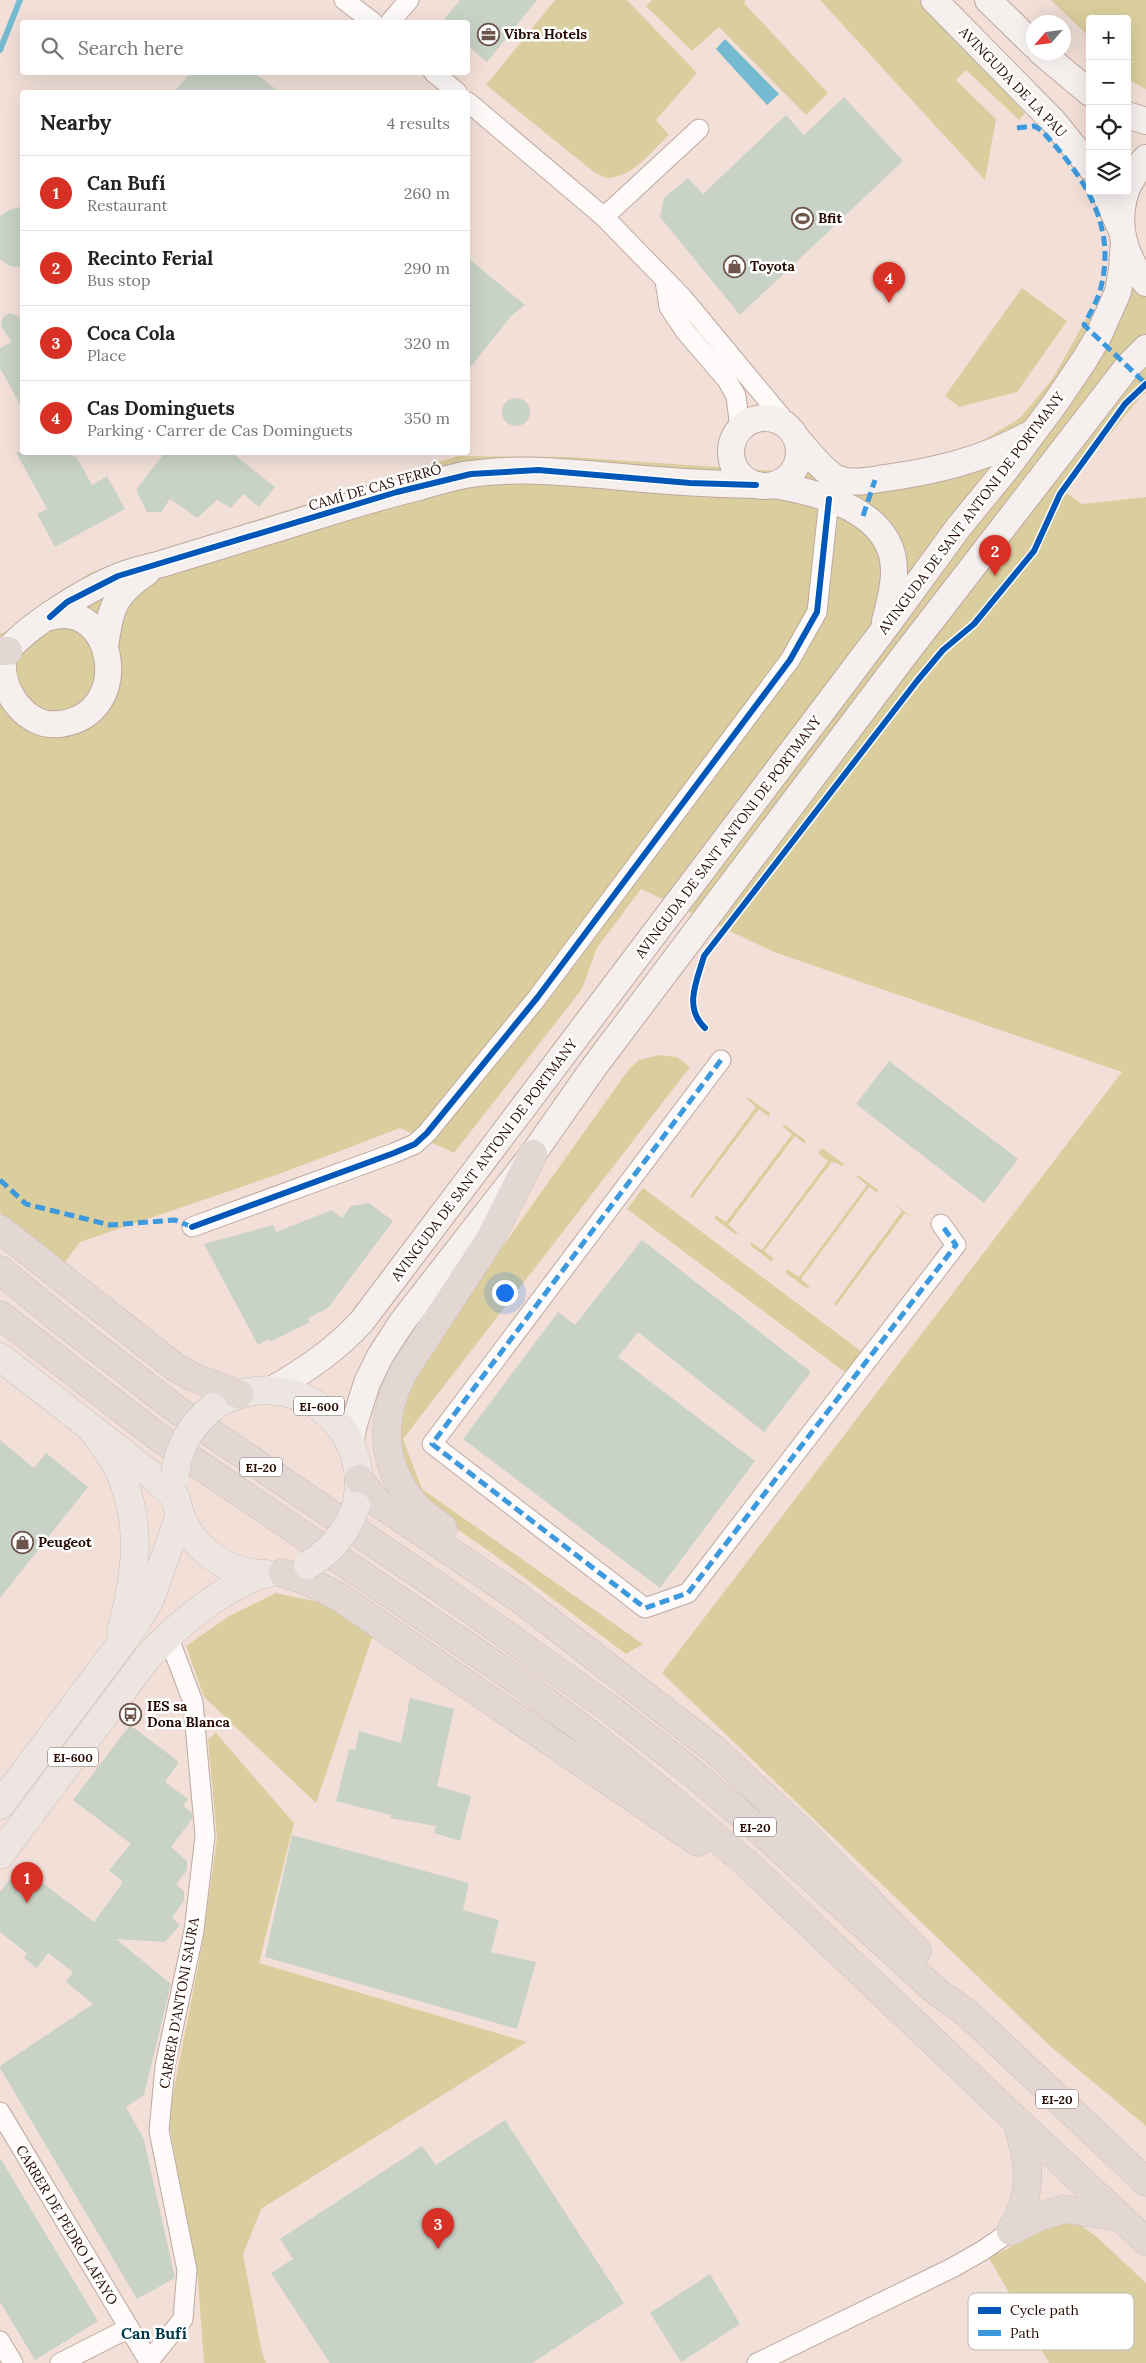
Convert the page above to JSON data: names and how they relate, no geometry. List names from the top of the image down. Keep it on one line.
{"streets":{"highway":["EI-20"],"main road":["AVINGUDA DE LA PAU","CAMÍ DE CAS FERRÓ","AVINGUDA DE SANT ANTONI DE PORTMANY","EI-600"],"street":["CARRER D'ANTONI SAURA","CARRER DE PEDRO LAFAYO"]},"crossings":[["CAMÍ DE CAS FERRÓ","AVINGUDA DE SANT ANTONI DE PORTMANY"],["AVINGUDA DE SANT ANTONI DE PORTMANY","EI-600"],["EI-600","CARRER D'ANTONI SAURA"],["CARRER D'ANTONI SAURA","CARRER DE PEDRO LAFAYO"]],"districts":["Can Bufí"],"places":{"office":["Vibra Hotels"],"sports":["Bfit"],"shop":["Toyota","Peugeot"],"bus stop":["IES sa Dona Blanca"]},"legend":["Cycle path","Path"],"north":"bottom left","page":{"map_buttons":["+","−"],"search":"Search here","heading":["Nearby","4 results"],"list":[{"mark":"1","name":"Can Bufí","note":"Restaurant","value":"260 m"},{"mark":"2","name":"Recinto Ferial","note":"Bus stop","value":"290 m"},{"mark":"3","name":"Coca Cola","note":"Place","value":"320 m"},{"mark":"4","name":"Cas Dominguets","note":"Parking · Carrer de Cas Dominguets","value":"350 m"}],"pins":["4","2","1","3"]}}
